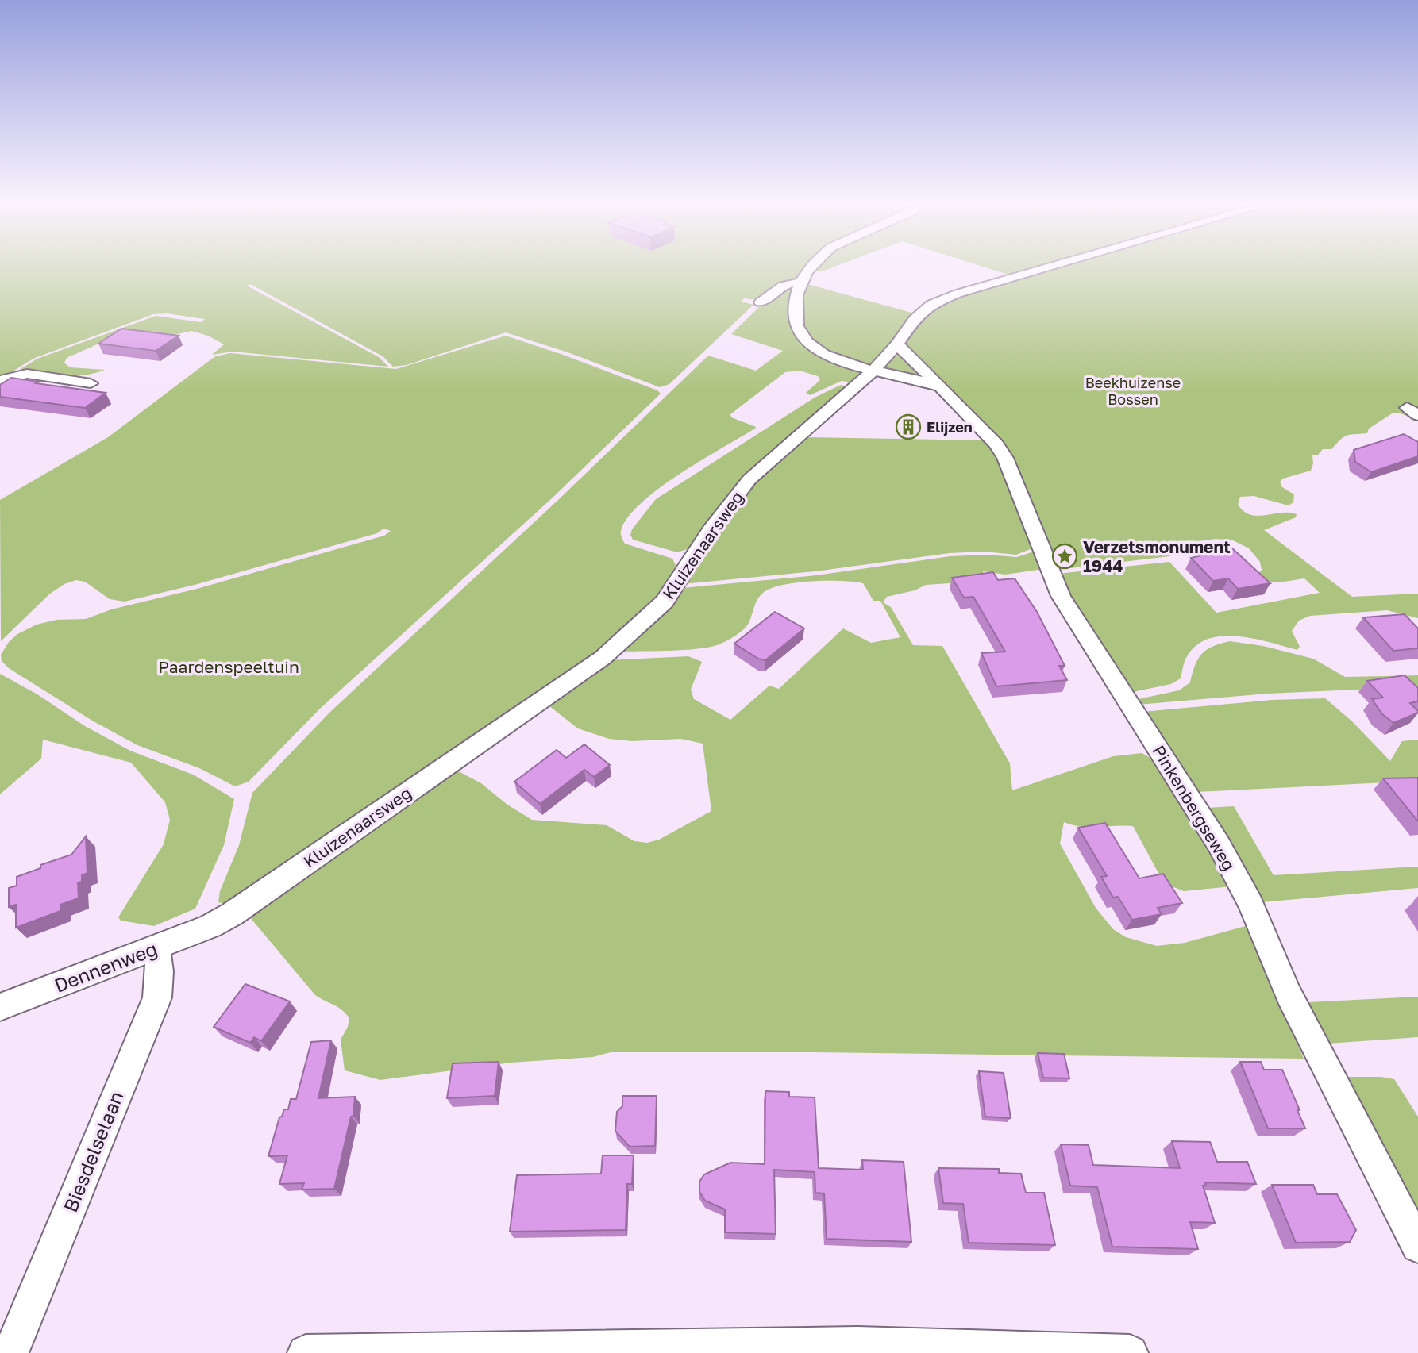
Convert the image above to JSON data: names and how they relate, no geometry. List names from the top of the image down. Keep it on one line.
{"streets":{"street":["Kluizenaarsweg","Pinkenbergseweg","Dennenweg","Biesdelselaan"]},"crossings":[["Kluizenaarsweg","Pinkenbergseweg"],["Kluizenaarsweg","Dennenweg"],["Dennenweg","Biesdelselaan"]],"parks":["Beekhuizense Bossen","Paardenspeeltuin"],"places":{"building":["Elijzen"],"place":["Verzetsmonument 1944"]}}
